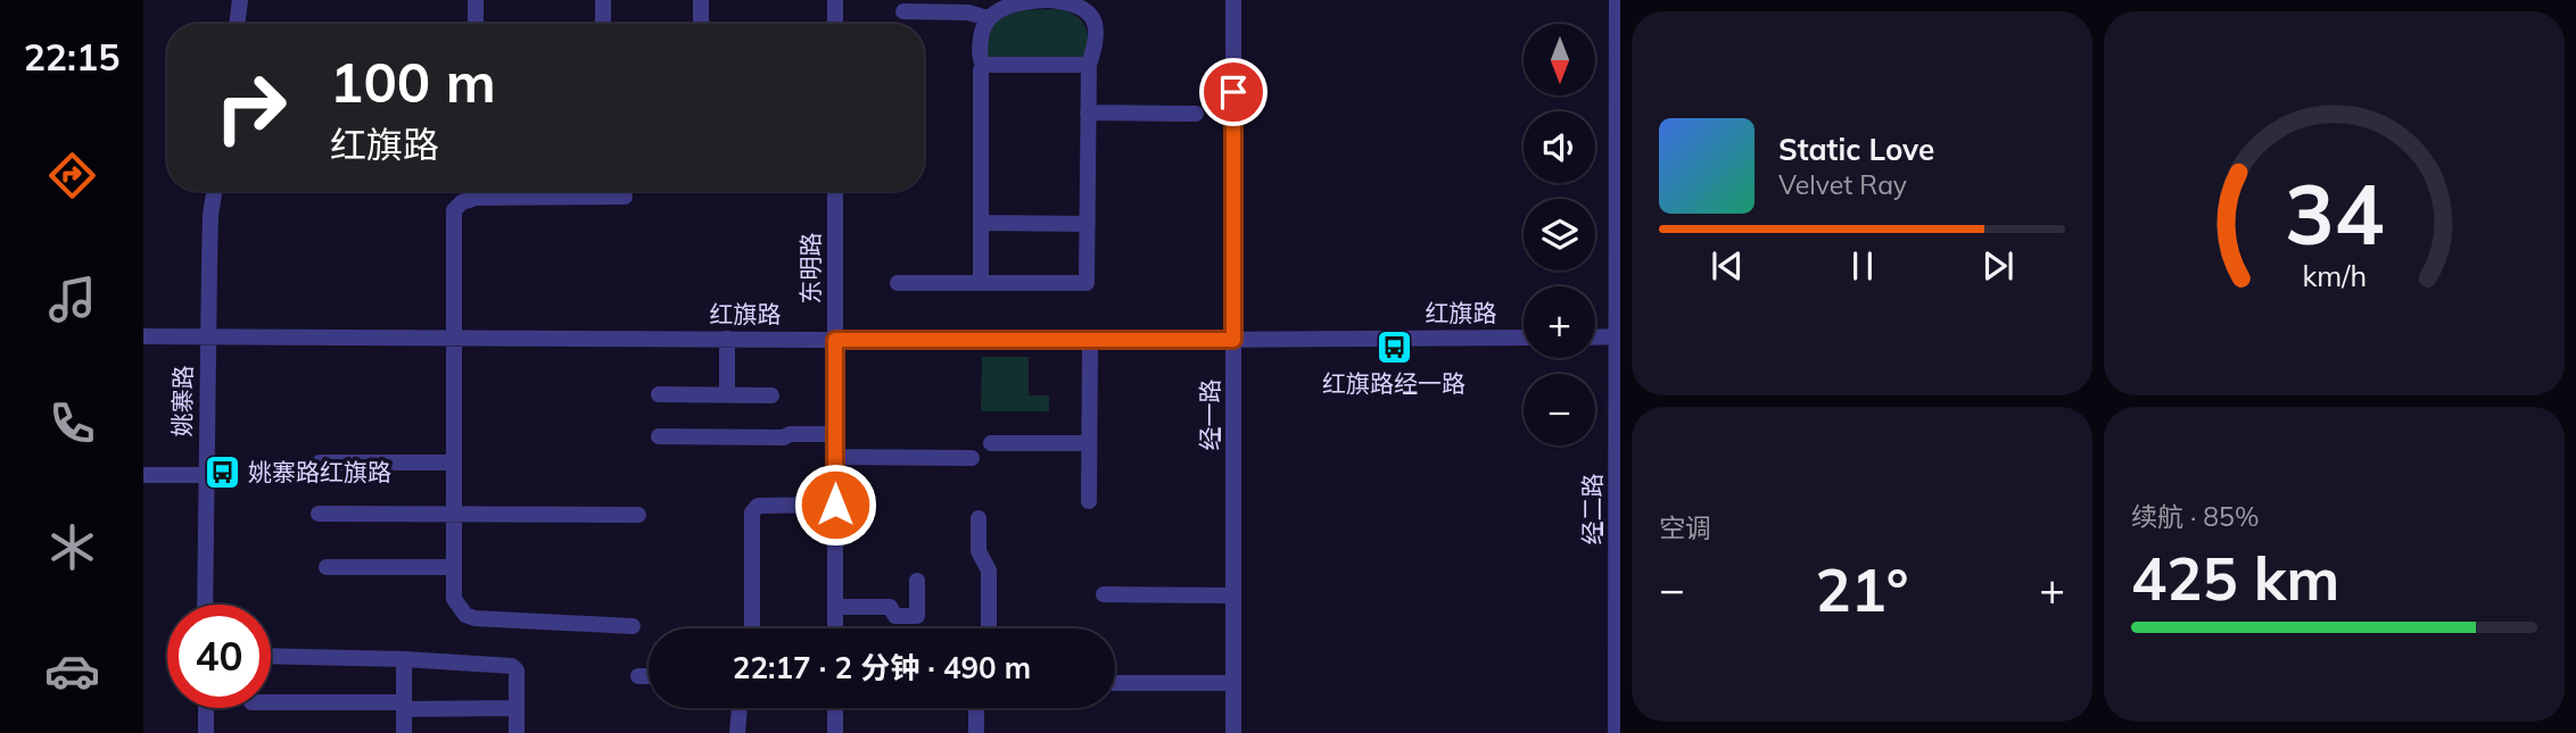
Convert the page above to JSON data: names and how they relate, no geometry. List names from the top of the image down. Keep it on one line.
{"streets":{"street":["东明路","红旗路","姚寨路","经一路","经二路"]},"crossings":[["东明路","红旗路"],["红旗路","姚寨路"],["红旗路","经一路"]],"places":{"bus stop":["红旗路经一路","姚寨路红旗路"]},"north":"bottom","page":{"tabs":"22:15","map_buttons":["+","−"],"turn":["100 m","红旗路"],"song":["Static Love","Velvet Ray"],"tile":["空调",["续航 · 85%","425 km"]],"heat":["−","21°","+"],"limit":"40","trip":"22:17 · 2 分钟 · 490 m","gauge":["34","km/h"]}}
